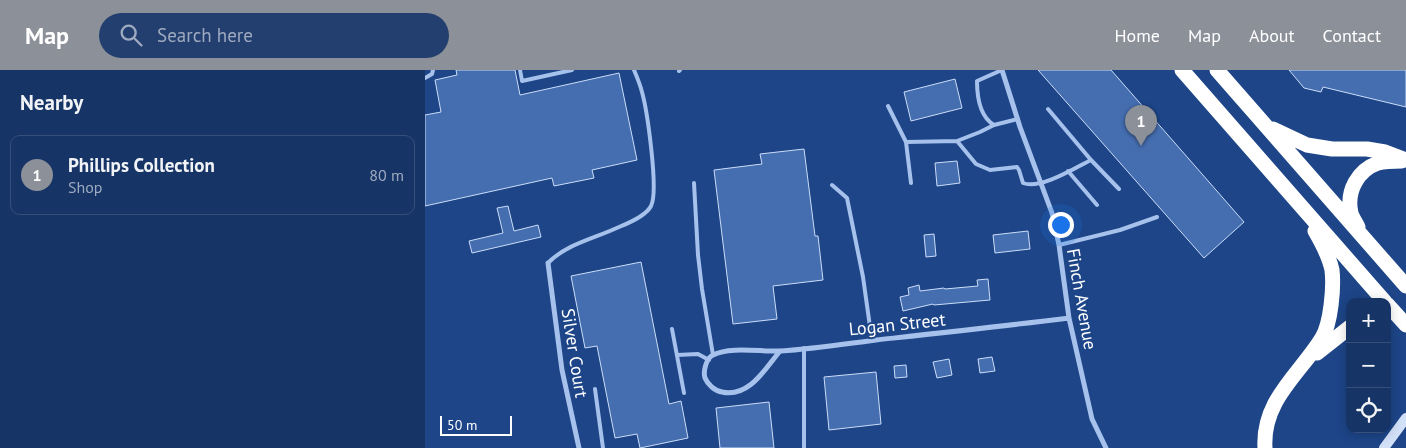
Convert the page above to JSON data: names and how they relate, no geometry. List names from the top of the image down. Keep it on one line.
{"streets":{"street":["Finch Avenue","Logan Street","Silver Court"]},"crossings":[["Finch Avenue","Logan Street"]],"scale_bar":"50 m","page":{"header":"Map","search":"Search here","nav":["Home","Map","About","Contact"],"heading":"Nearby","pins":"1","list":[{"mark":"1","name":"Phillips Collection","note":"Shop","value":"80 m"}],"map_buttons":["+","−"],"scale":"50 m"}}
